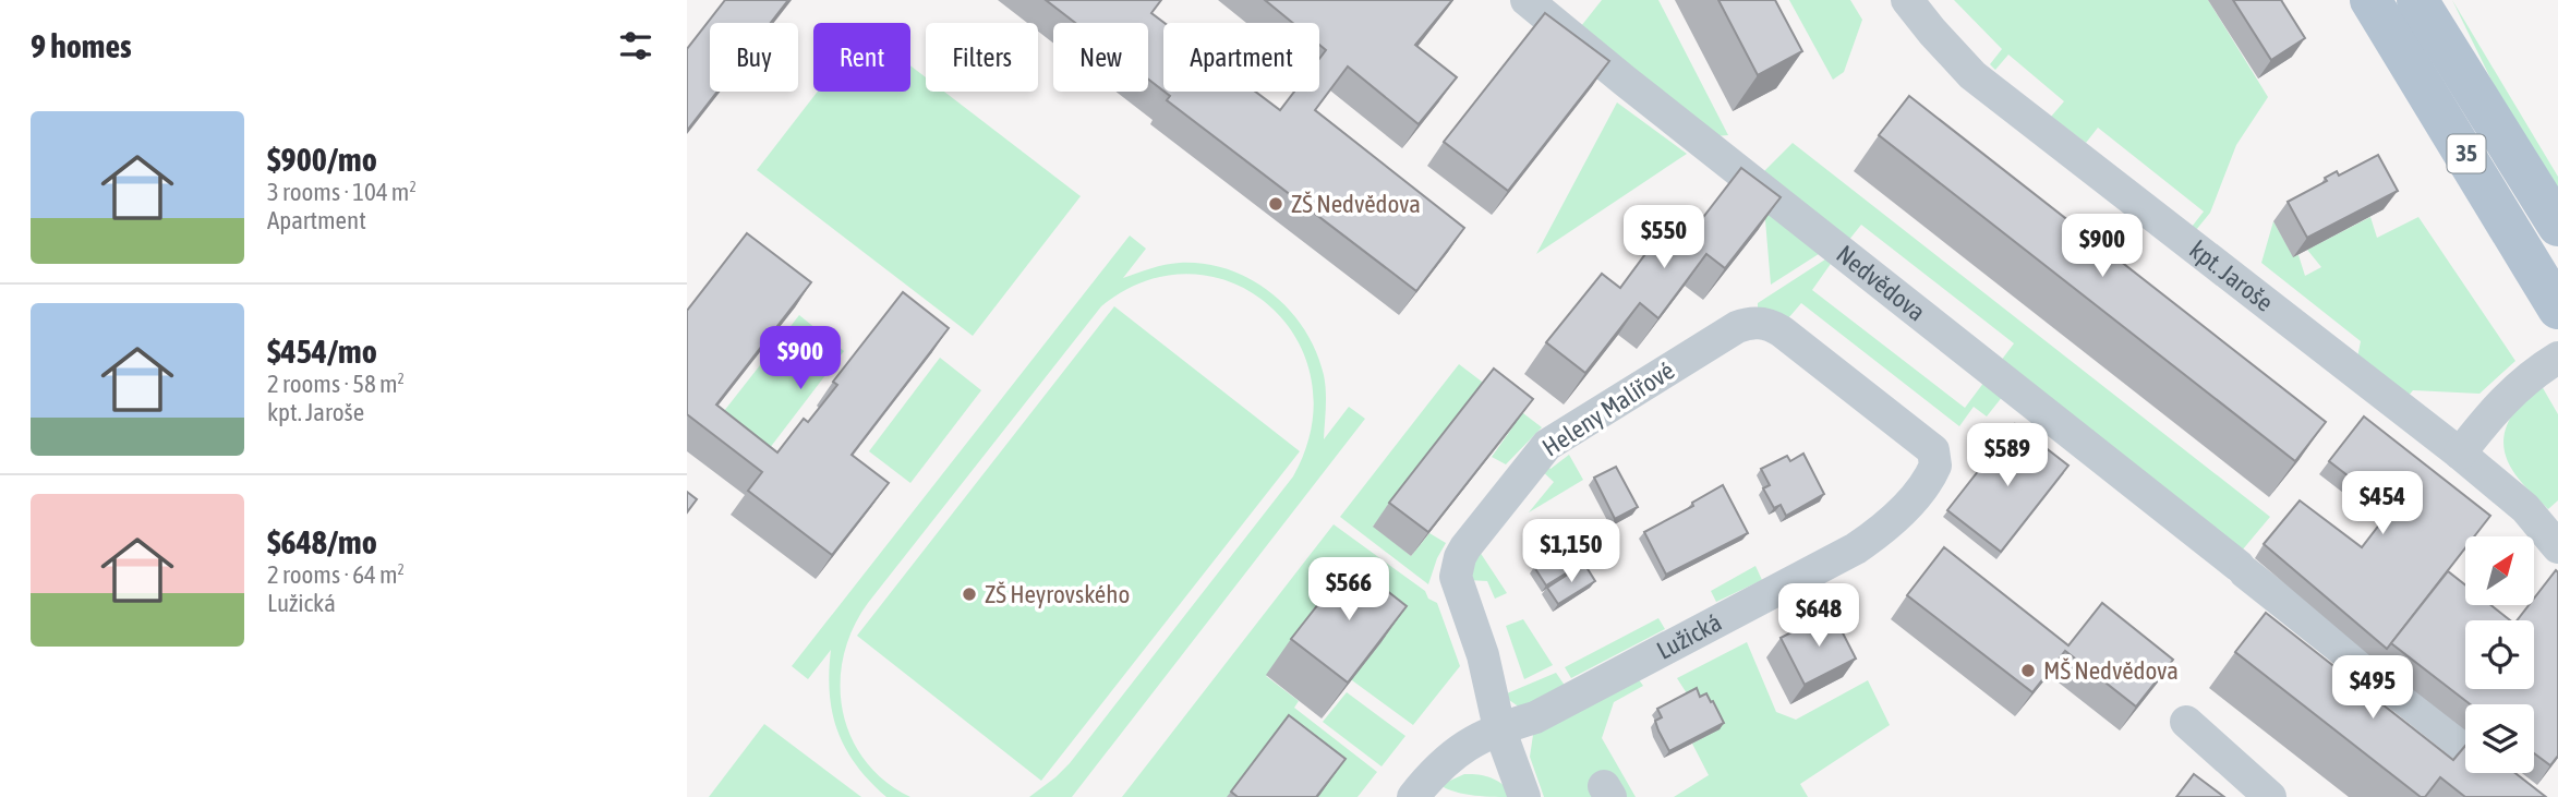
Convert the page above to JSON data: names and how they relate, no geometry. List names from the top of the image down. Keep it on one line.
{"streets":{"main road":["35"],"street":["kpt. Jaroše","Nedvědova","Heleny Malířové","Lužická"]},"crossings":[["Heleny Malířové","Lužická"]],"places":["ZŠ Nedvědova","ZŠ Heyrovského","MŠ Nedvědova"],"north":"top right","page":{"heading":"9 homes","chip":["Buy","Rent","Filters","New","Apartment"],"list":[{"name":"$900/mo","note":"3 rooms · 104 m² · Apartment"},{"name":"$454/mo","note":"2 rooms · 58 m² · kpt. Jaroše"},{"name":"$648/mo","note":"2 rooms · 64 m² · Lužická"}],"price":["$550","$900","$900","$589","$454","$1,150","$566","$648","$495"]}}
